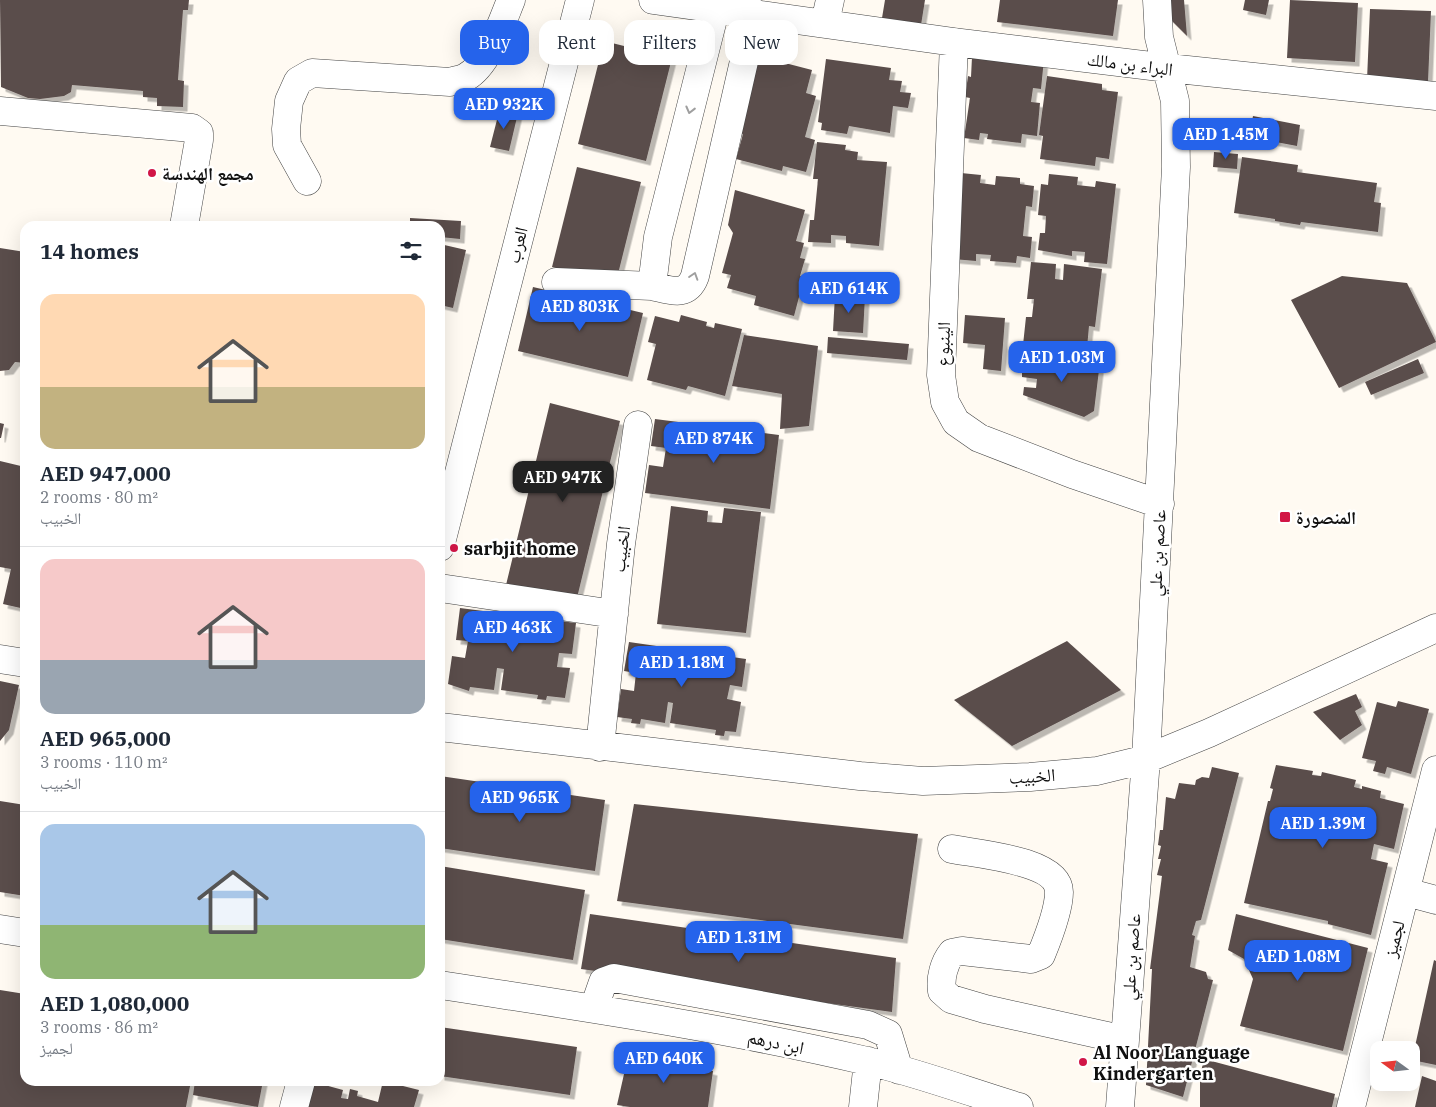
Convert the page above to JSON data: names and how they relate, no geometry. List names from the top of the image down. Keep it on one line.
{"streets":{"street":["البراء بن مالك","العرب","الينبوع","الخبيب","عاصم بن علي","لجميز","ابن درهم"]},"crossings":[["البراء بن مالك","الينبوع"],["البراء بن مالك","عاصم بن علي"],["الينبوع","عاصم بن علي"],["الخبيب","عاصم بن علي"]],"places":{"other":["مجمع الهندسة","sarbjit home","Al Noor Language Kindergarten"],"transit":["المنصورة"]},"north":"left","page":{"chip":["Buy","Rent","Filters","New"],"price":["AED 932K","AED 1.45M","AED 614K","AED 803K","AED 1.03M","AED 874K","AED 947K","AED 463K","AED 1.18M","AED 965K","AED 1.39M","AED 1.31M","AED 1.08M","AED 640K"],"heading":"14 homes","list":[{"name":"AED 947,000","note":"2 rooms · 80 m² · الخبيب"},{"name":"AED 965,000","note":"3 rooms · 110 m² · الخبيب"},{"name":"AED 1,080,000","note":"3 rooms · 86 m² · لجميز"}]}}
